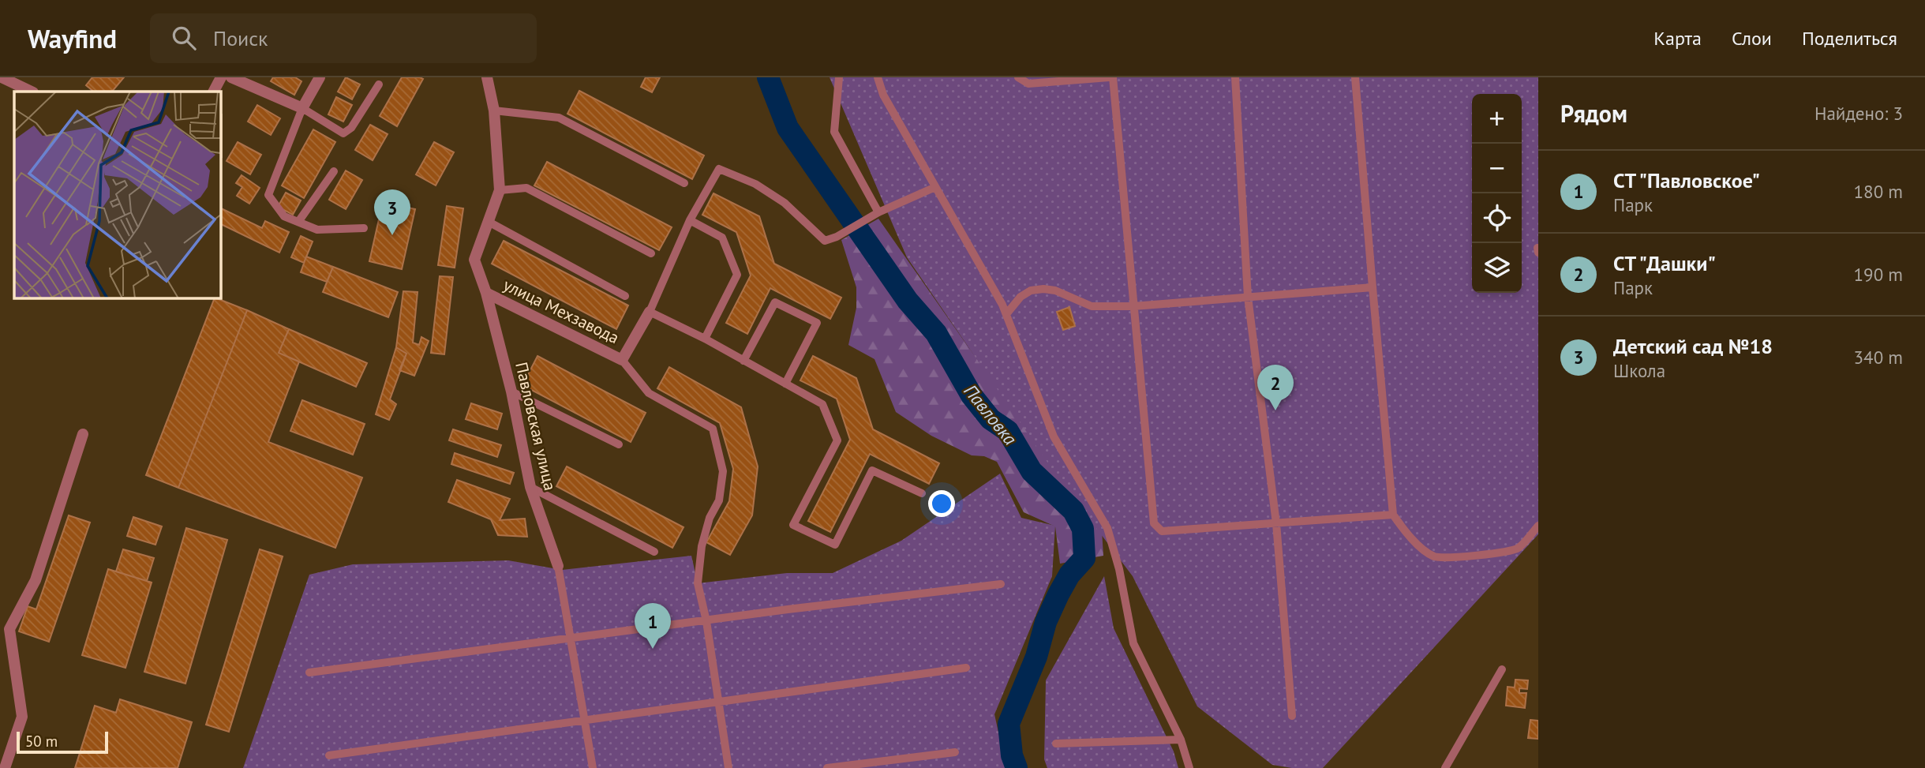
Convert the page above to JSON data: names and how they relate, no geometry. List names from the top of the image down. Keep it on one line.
{"streets":{"street":["улица Мехзавода","Павловская улица"]},"crossings":[["улица Мехзавода","Павловская улица"]],"water":["Павловка"],"scale_bar":"50 m","page":{"header":"Wayfind","search":"Поиск","nav":["Карта","Слои","Поделиться"],"heading":["Рядом","Найдено: 3"],"map_buttons":["+","−"],"list":[{"mark":"1","name":"СТ \"Павловское\"","note":"Парк","value":"180 m"},{"mark":"2","name":"СТ \"Дашки\"","note":"Парк","value":"190 m"},{"mark":"3","name":"Детский сад №18","note":"Школа","value":"340 m"}],"pins":["3","2","1"],"scale":"50 m"}}
